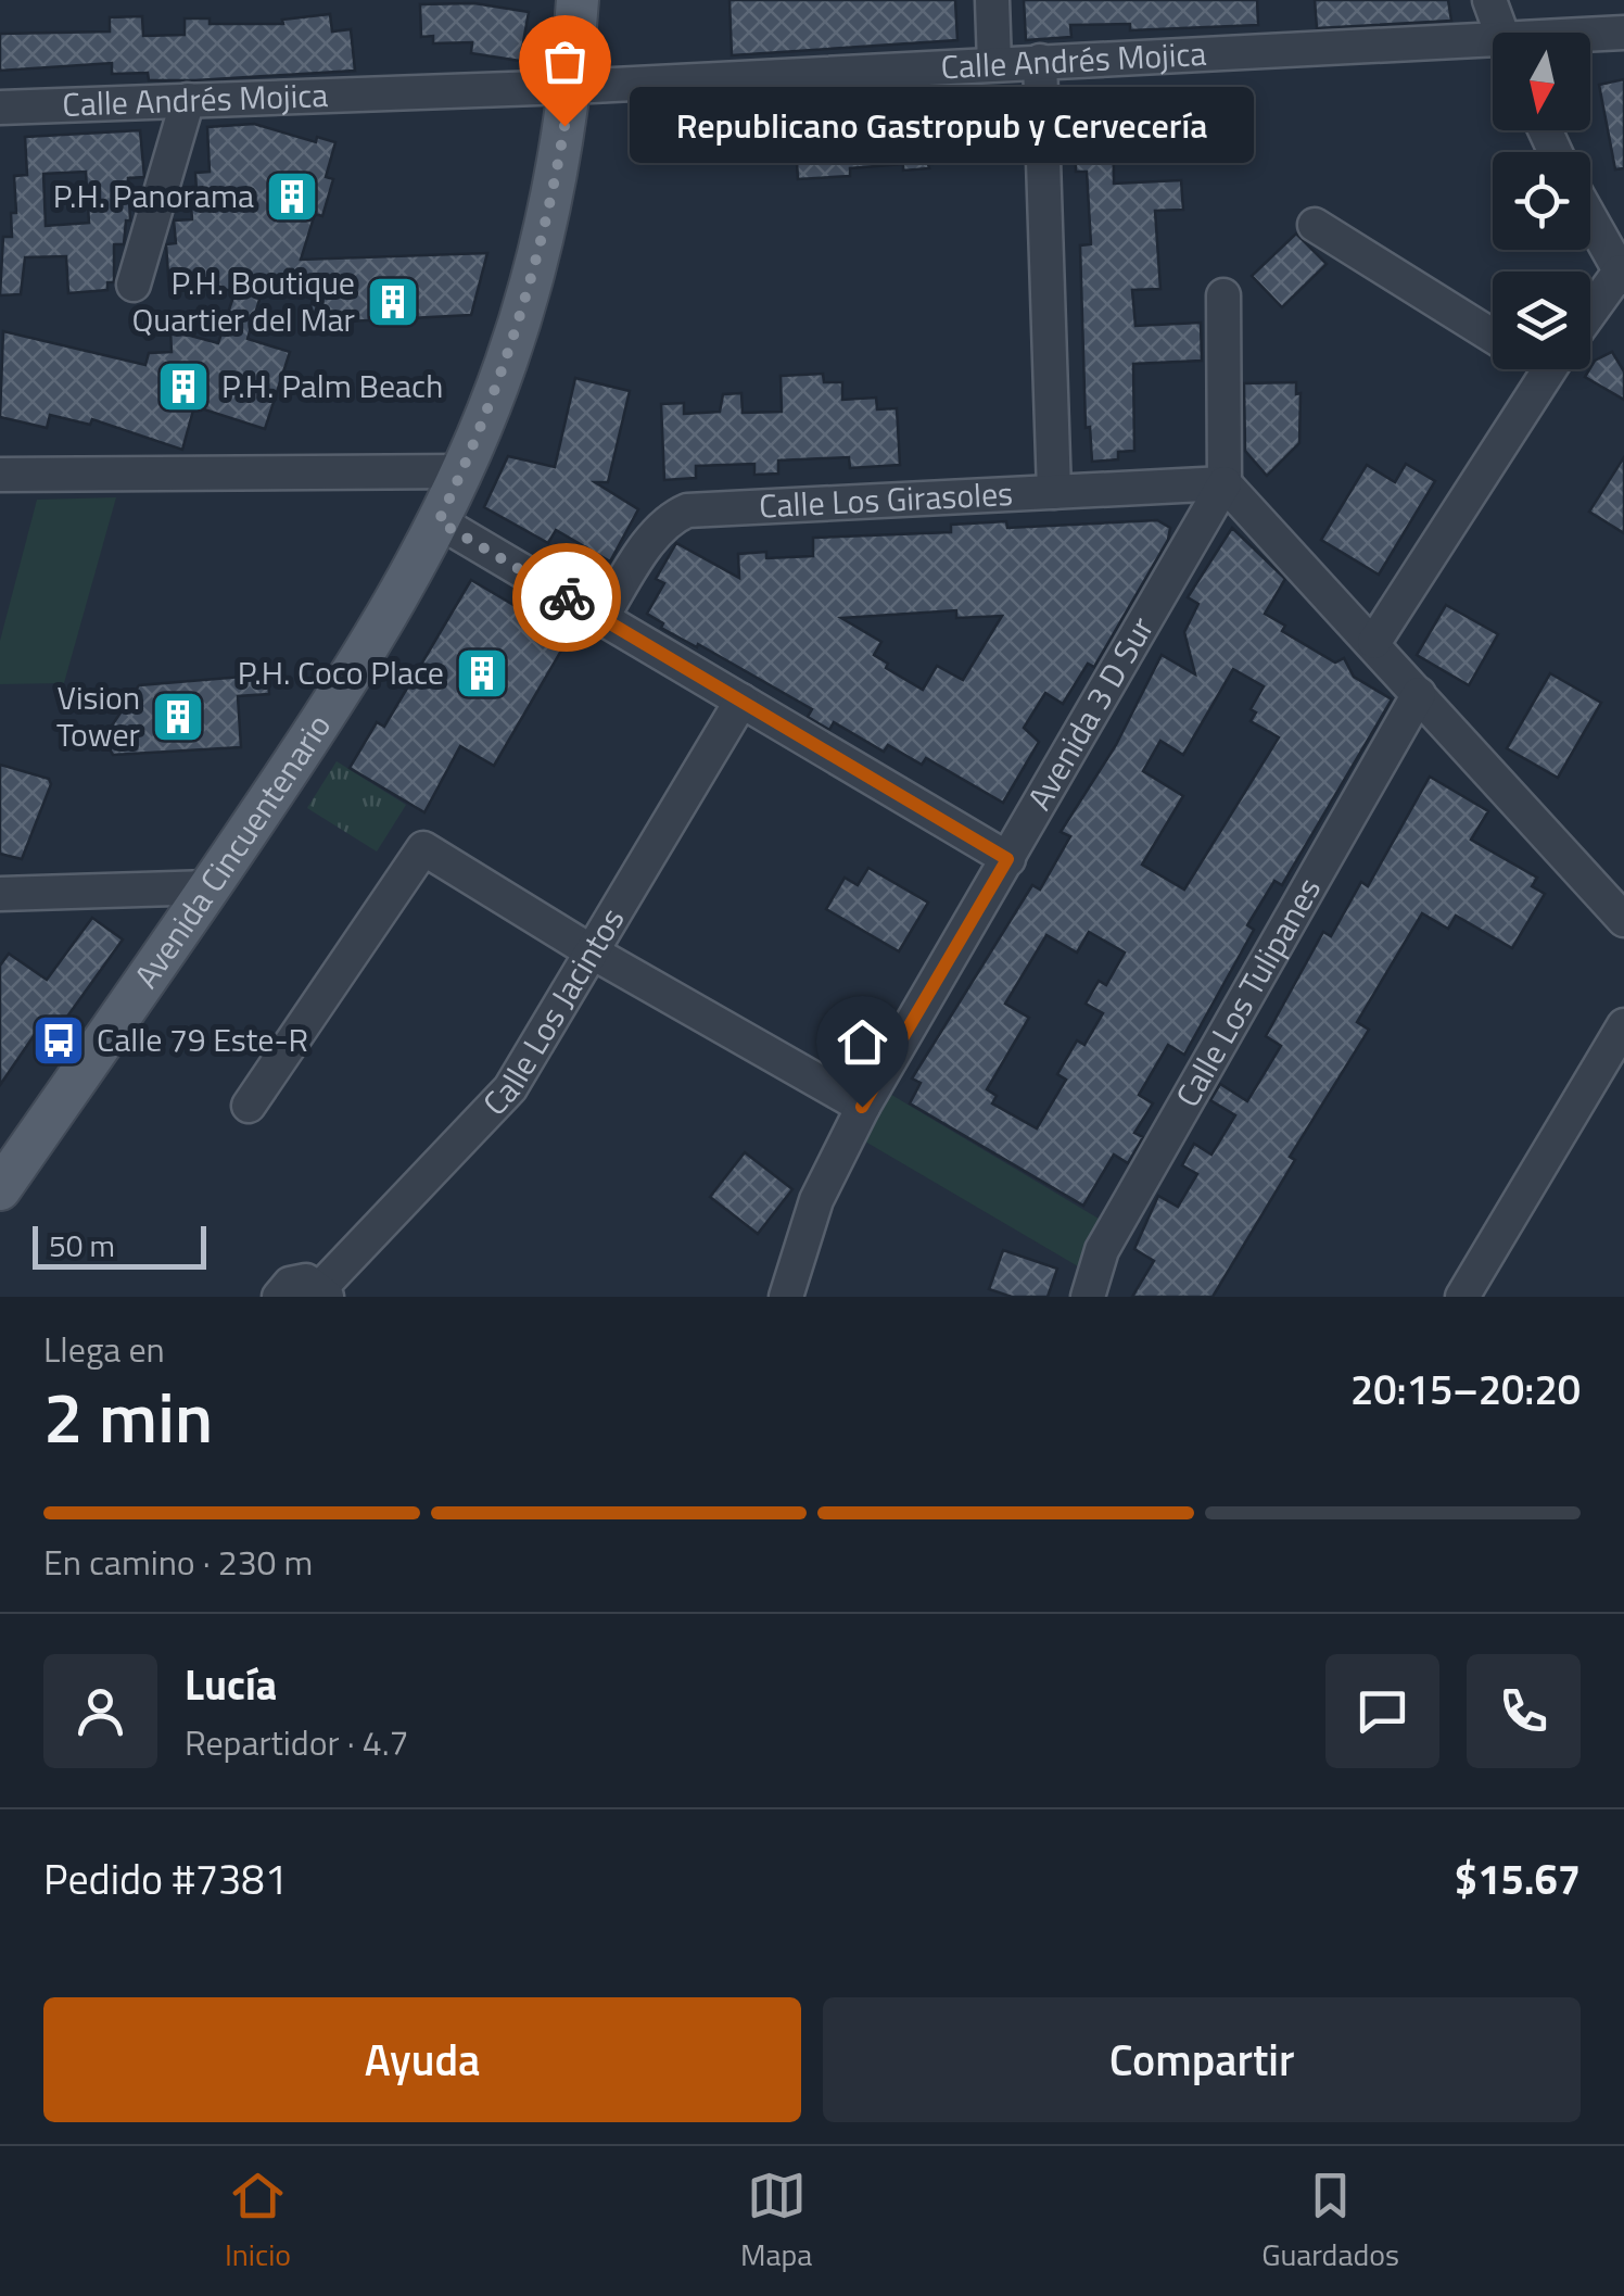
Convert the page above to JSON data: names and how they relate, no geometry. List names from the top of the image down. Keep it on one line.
{"streets":{"main road":["Avenida Cincuentenario"],"street":["Calle Andrés Mojica","Calle Los Girasoles","Avenida 3 D Sur","Calle Los Tulipanes","Calle Los Jacintos"]},"crossings":[["Calle Andrés Mojica","Avenida Cincuentenario"],["Calle Los Girasoles","Avenida 3 D Sur"]],"places":{"other":["Republicano Gastropub y Cervecería"],"building":["P.H. Panorama","P.H. Boutique Quartier del Mar","P.H. Palm Beach","P.H. Coco Place","Vision Tower"],"bus stop":["Calle 79 Este-R"]},"scale_bar":"50 m","north":"bottom","page":{"bubble":"Republicano Gastropub y Cervecería","scale":"50 m","heading":["2 min","Llega en","20:15–20:20"],"panel":["Lucía","Repartidor · 4.7","Pedido #7381","$15.67"],"bar":"En camino · 230 m","buttons":["Ayuda","Compartir"],"tabs":["Inicio","Mapa","Guardados"]}}
